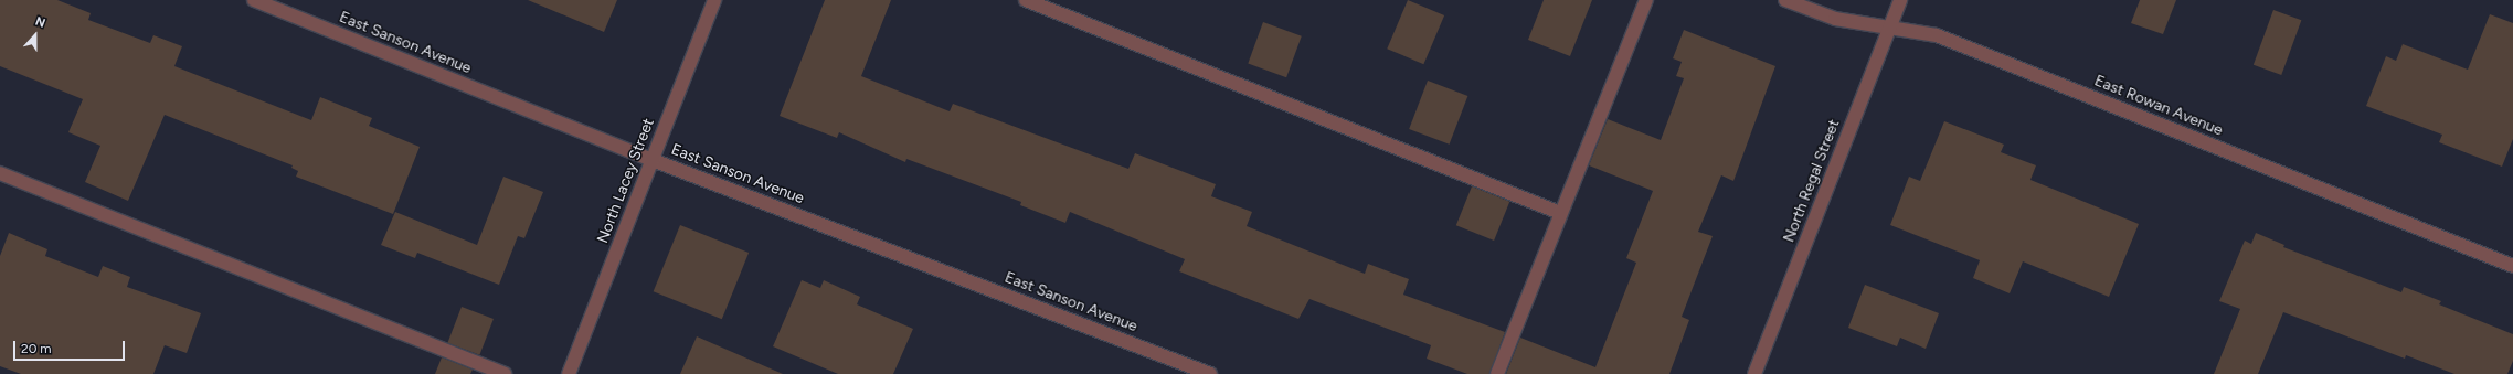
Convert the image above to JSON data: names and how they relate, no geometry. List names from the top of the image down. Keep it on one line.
{"streets":{"street":["East Sanson Avenue","East Rowan Avenue","North Lacey Street","North Regal Street"]},"crossings":[["East Sanson Avenue","North Lacey Street"],["East Rowan Avenue","North Regal Street"]],"scale_bar":"20 m","north":"top"}
